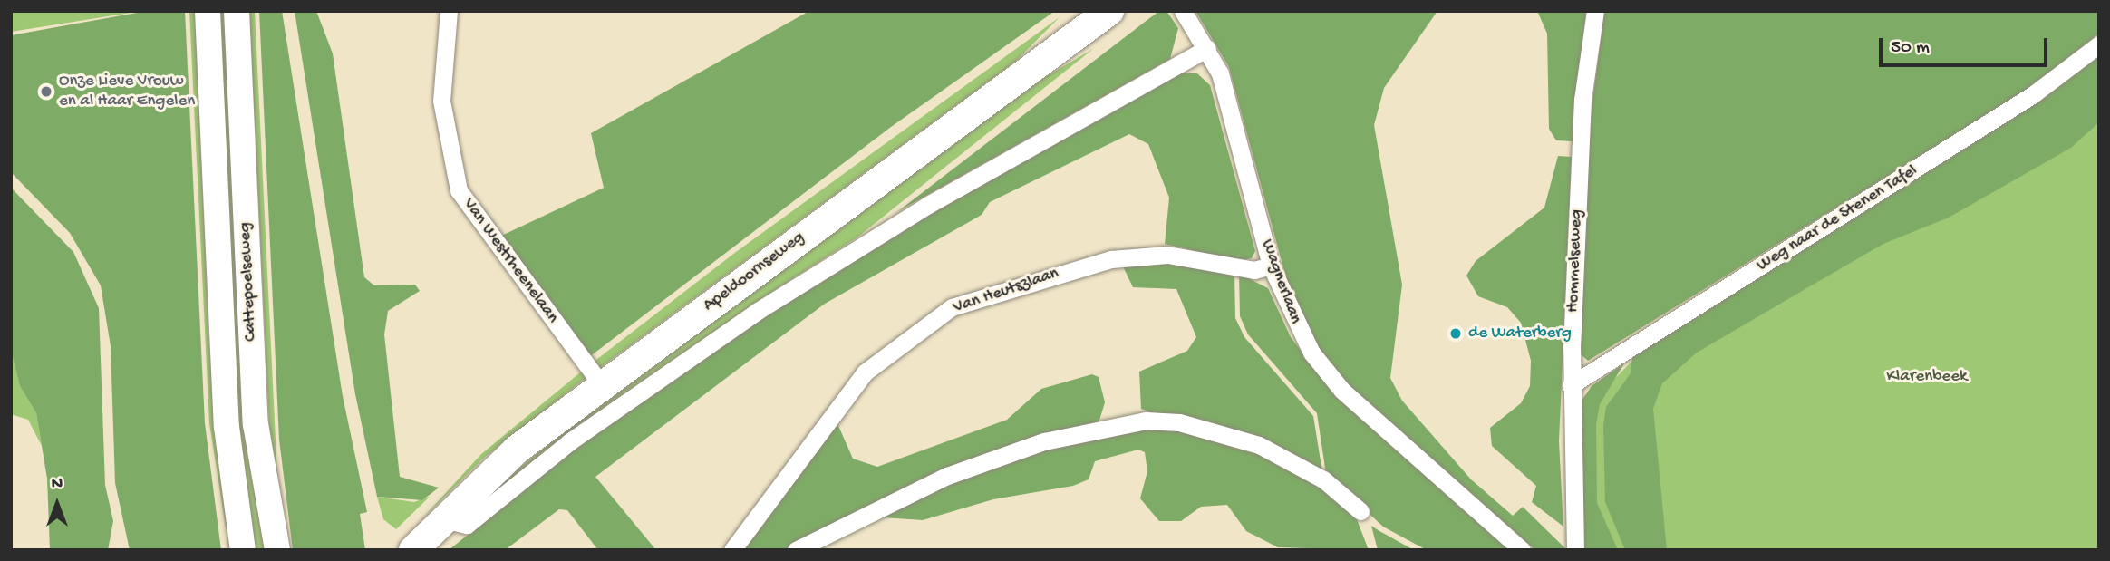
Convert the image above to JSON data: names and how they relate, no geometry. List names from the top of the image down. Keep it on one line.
{"streets":{"main road":["Apeldoornseweg"],"street":["Weg naar de Stenen Tafel","Van Westrheenelaan","Hommelseweg","Cattepoelseweg","Wagnerlaan","Van Heutszlaan"]},"crossings":[["Weg naar de Stenen Tafel","Hommelseweg"],["Van Westrheenelaan","Apeldoornseweg"],["Apeldoornseweg","Wagnerlaan"],["Wagnerlaan","Van Heutszlaan"]],"parks":["Klarenbeek"],"places":["Onze Lieve Vrouw en al Haar Engelen","de Waterberg"],"scale_bar":"50 m","north":"top"}
